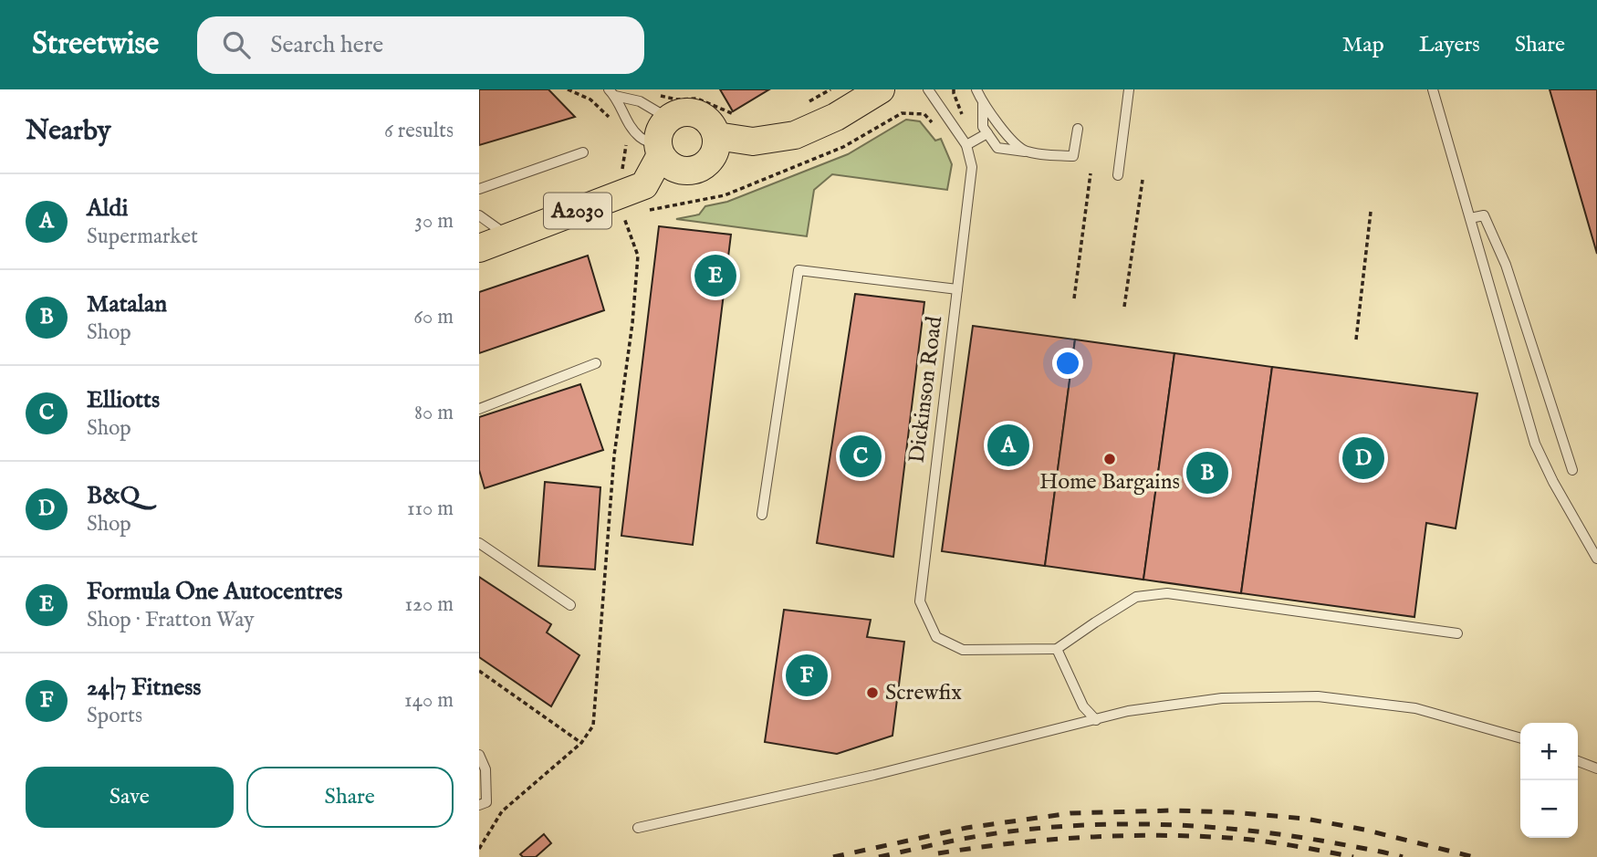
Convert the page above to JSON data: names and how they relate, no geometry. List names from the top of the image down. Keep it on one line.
{"streets":{"main road":["A2030"],"lane":["Dickinson Road"]},"places":["Home Bargains","Screwfix"],"page":{"header":"Streetwise","search":"Search here","nav":["Map","Layers","Share"],"heading":["Nearby","6 results"],"list":[{"mark":"A","name":"Aldi","note":"Supermarket","value":"30 m"},{"mark":"B","name":"Matalan","note":"Shop","value":"60 m"},{"mark":"C","name":"Elliotts","note":"Shop","value":"80 m"},{"mark":"D","name":"B&Q","note":"Shop","value":"110 m"},{"mark":"E","name":"Formula One Autocentres","note":"Shop · Fratton Way","value":"120 m"},{"mark":"F","name":"24|7 Fitness","note":"Sports","value":"140 m"}],"pins":["E","A","C","D","B","F"],"map_buttons":["+","−"],"buttons":["Save","Share"]}}
